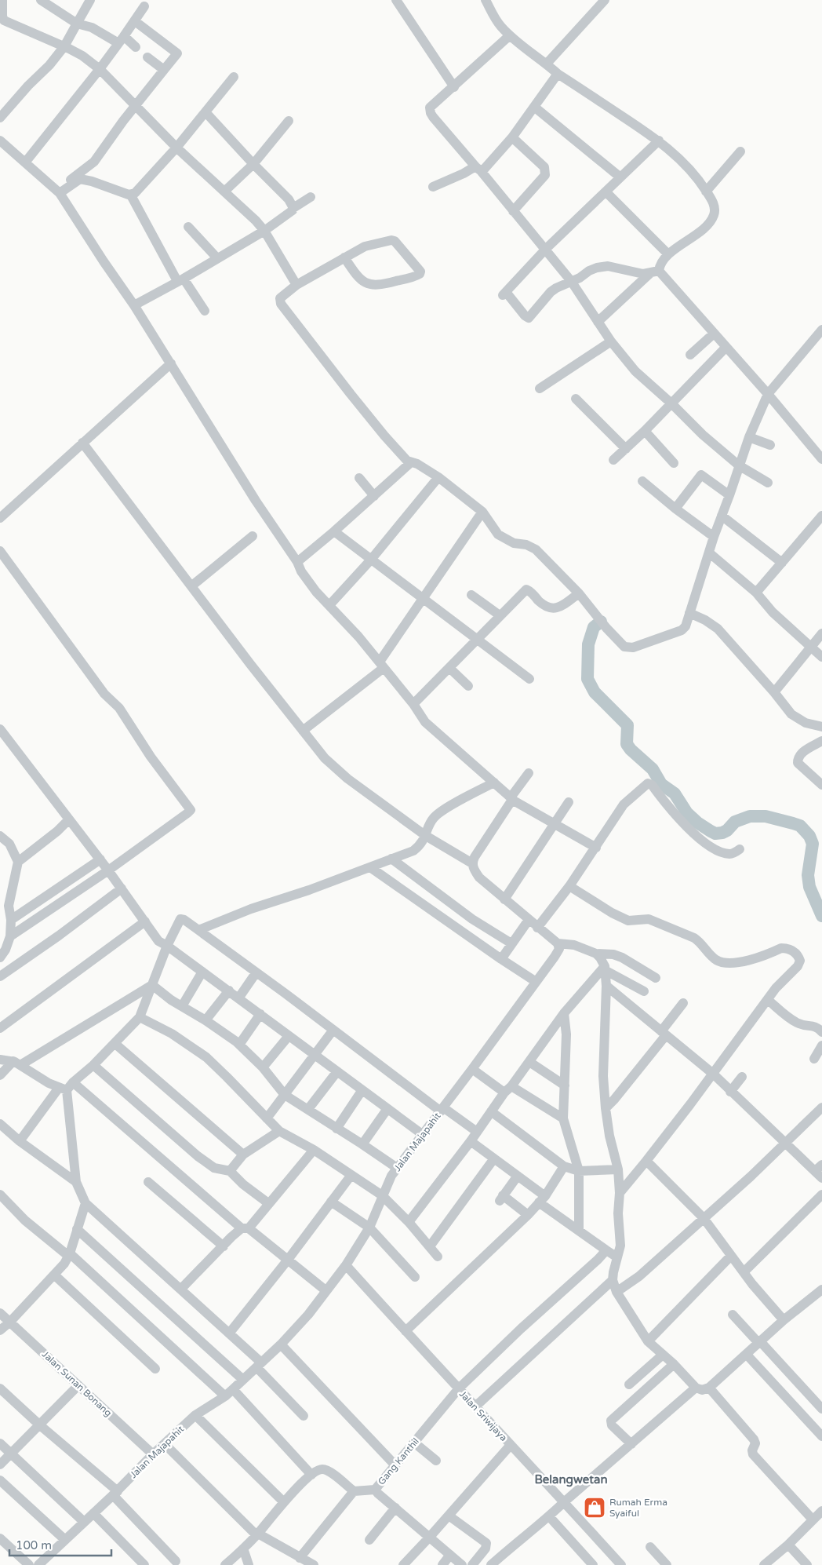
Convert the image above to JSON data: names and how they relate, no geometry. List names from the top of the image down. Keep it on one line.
{"streets":{"street":["Jalan Majapahit","Jalan Sunan Bonang","Jalan Sriwijaya","Gang Kanthil"]},"crossings":[["Jalan Majapahit","Jalan Sunan Bonang"],["Jalan Majapahit","Jalan Sriwijaya"],["Jalan Sriwijaya","Gang Kanthil"]],"districts":["Belangwetan"],"places":{"shop":["Rumah Erma Syaiful"]},"scale_bar":"100 m"}
